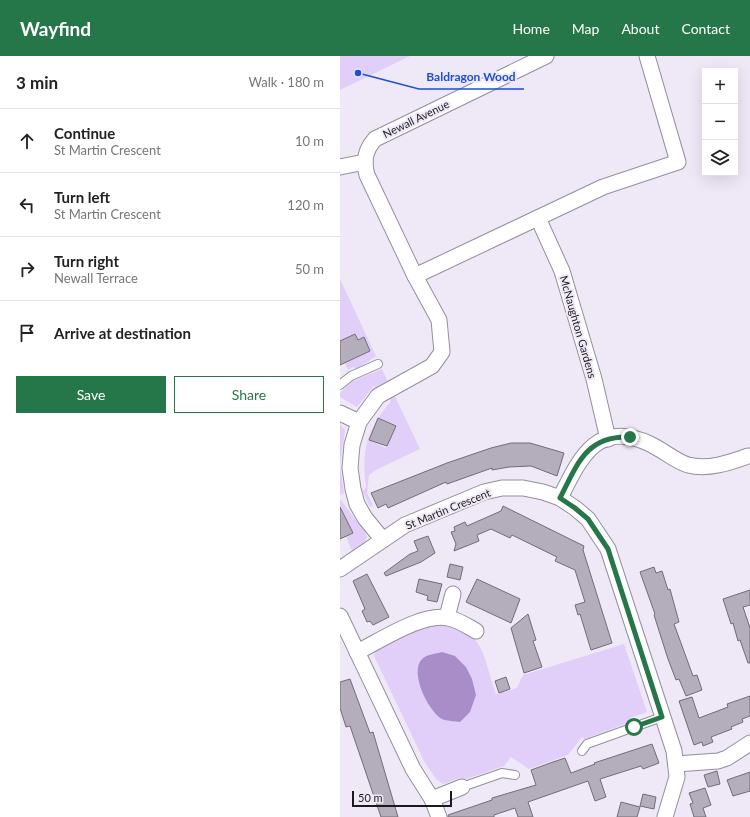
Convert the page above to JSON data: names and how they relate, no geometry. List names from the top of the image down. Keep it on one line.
{"streets":{"street":["Newall Avenue","McNaughton Gardens","St Martin Crescent"]},"places":["Baldragon Wood"],"scale_bar":"50 m","page":{"header":"Wayfind","nav":["Home","Map","About","Contact"],"heading":["3 min","Walk · 180 m"],"map_buttons":["+","−"],"list":[["Continue","St Martin Crescent","10 m"],["Turn left","St Martin Crescent","120 m"],["Turn right","Newall Terrace","50 m"],"Arrive at destination"],"buttons":["Save","Share"],"scale":"50 m"}}
